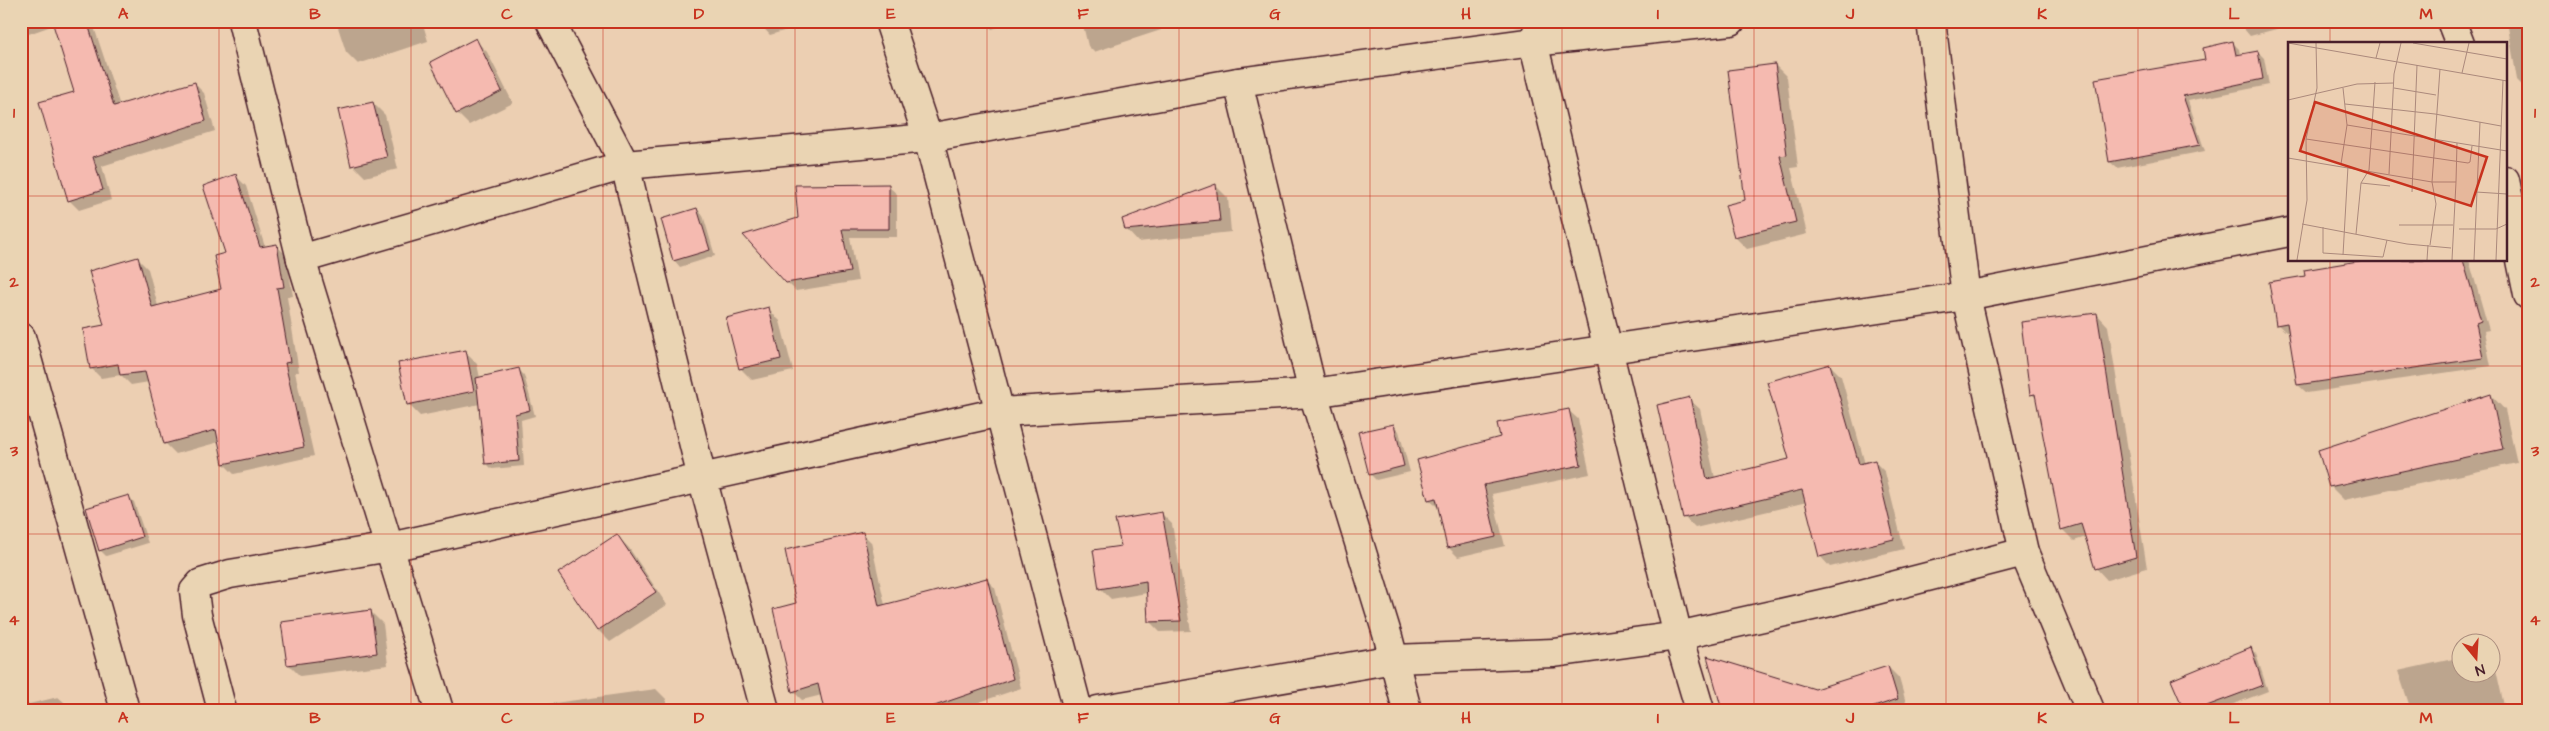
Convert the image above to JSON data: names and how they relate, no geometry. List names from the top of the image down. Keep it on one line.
{"north":"bottom","grid":{"columns":["A","B","C","D","E","F","G","H","I","J","K","L","M"],"rows":["1","2","3","4"]}}
